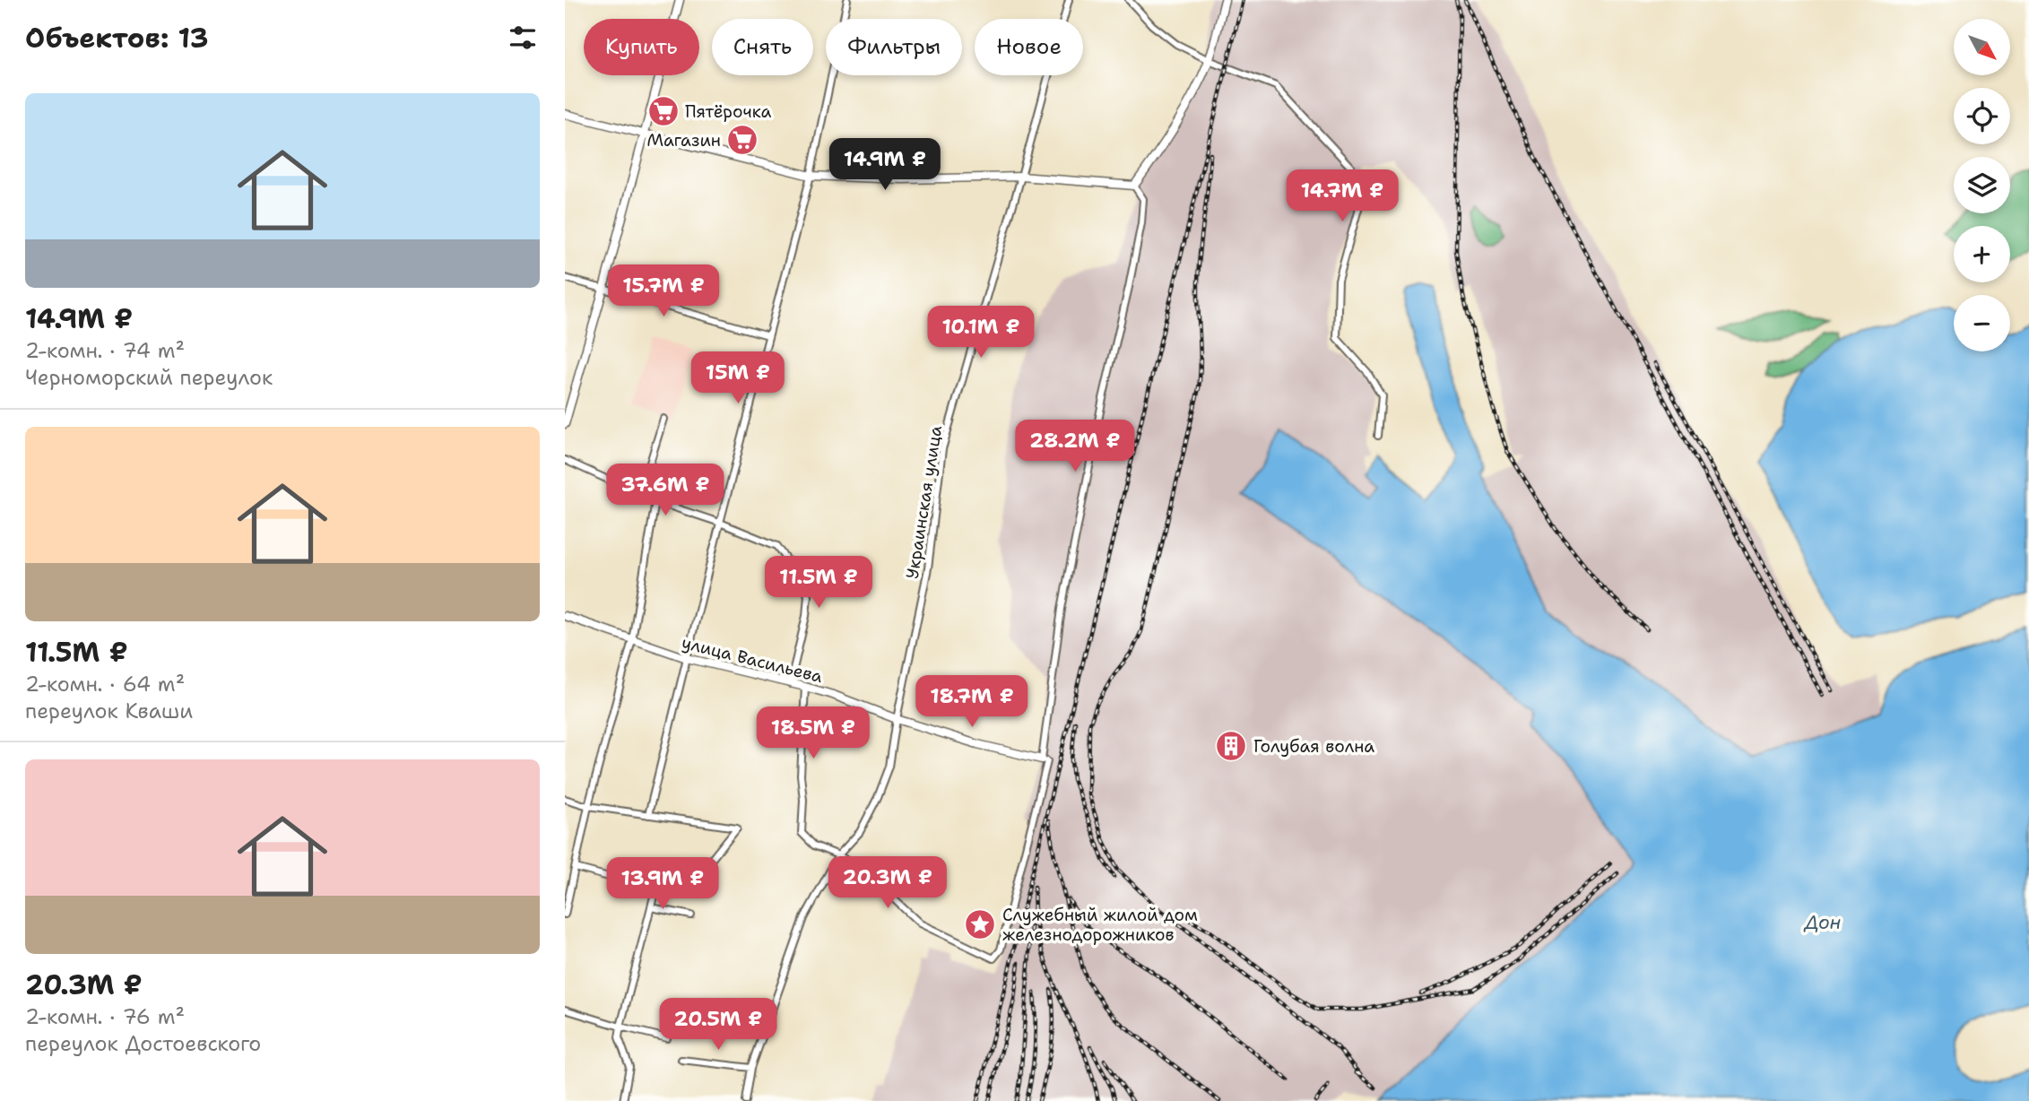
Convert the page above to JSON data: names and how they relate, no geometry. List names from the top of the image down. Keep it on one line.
{"streets":{"street":["Украинская улица","улица Васильева"]},"crossings":[["Украинская улица","улица Васильева"]],"water":["Дон"],"places":{"supermarket":["Пятёрочка","Магазин"],"building":["Голубая волна"],"place":["Служебный жилой дом железнодорожников"]},"north":"bottom right","page":{"heading":"Объектов: 13","map_buttons":["+","−"],"chip":["Купить","Снять","Фильтры","Новое"],"list":[{"name":"14.9M ₽","note":"2-комн. · 74 m² · Черноморский переулок"},{"name":"11.5M ₽","note":"2-комн. · 64 m² · переулок Кваши"},{"name":"20.3M ₽","note":"2-комн. · 76 m² · переулок Достоевского"}],"price":["14.9M ₽","14.7M ₽","15.7M ₽","10.1M ₽","15M ₽","28.2M ₽","37.6M ₽","11.5M ₽","18.7M ₽","18.5M ₽","20.3M ₽","13.9M ₽","20.5M ₽"]}}
